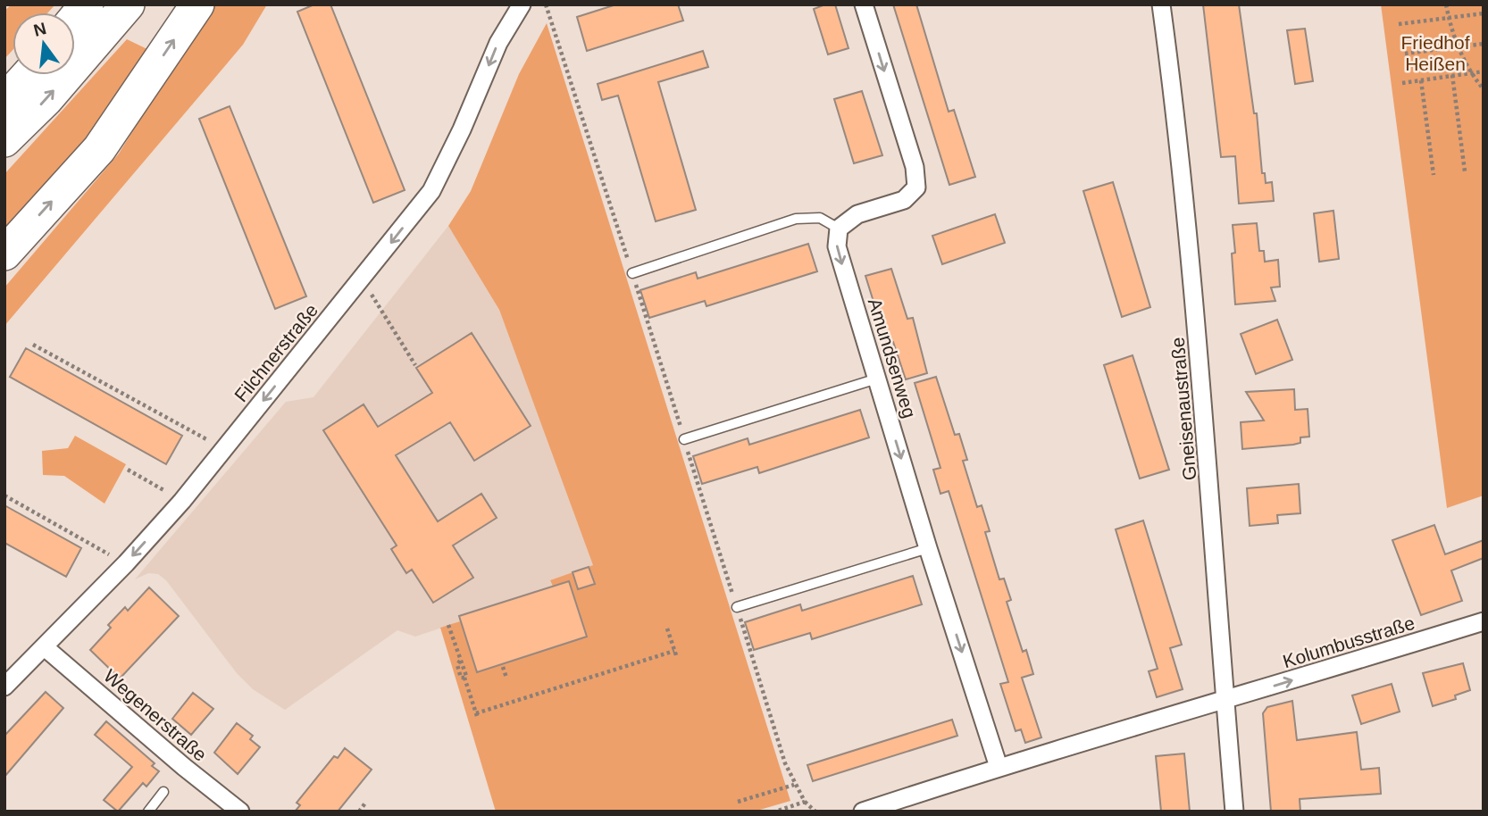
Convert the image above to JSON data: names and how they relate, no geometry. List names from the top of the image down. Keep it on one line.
{"streets":{"street":["Filchnerstraße","Amundsenweg","Gneisenaustraße","Kolumbusstraße","Wegenerstraße"]},"crossings":[["Filchnerstraße","Wegenerstraße"],["Gneisenaustraße","Kolumbusstraße"]],"one_way":["Filchnerstraße","Amundsenweg","Kolumbusstraße"],"parks":["Friedhof Heißen"],"north":"top"}
